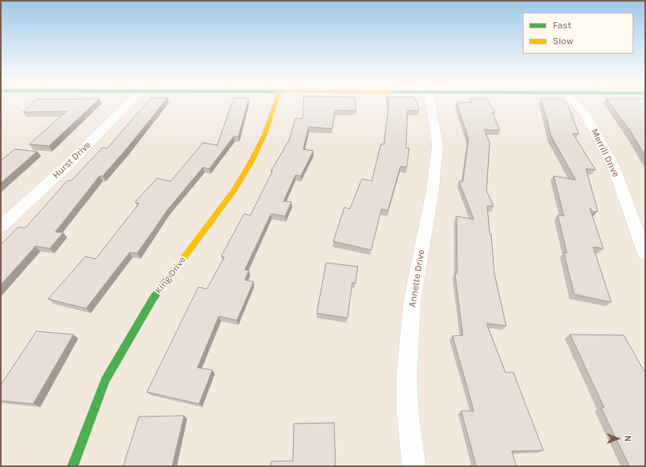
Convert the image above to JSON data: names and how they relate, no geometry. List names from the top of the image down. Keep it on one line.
{"streets":{"street":["Merrill Drive","Hurst Drive","King Drive","Annette Drive"]},"legend":["Fast","Slow"],"north":"right"}
